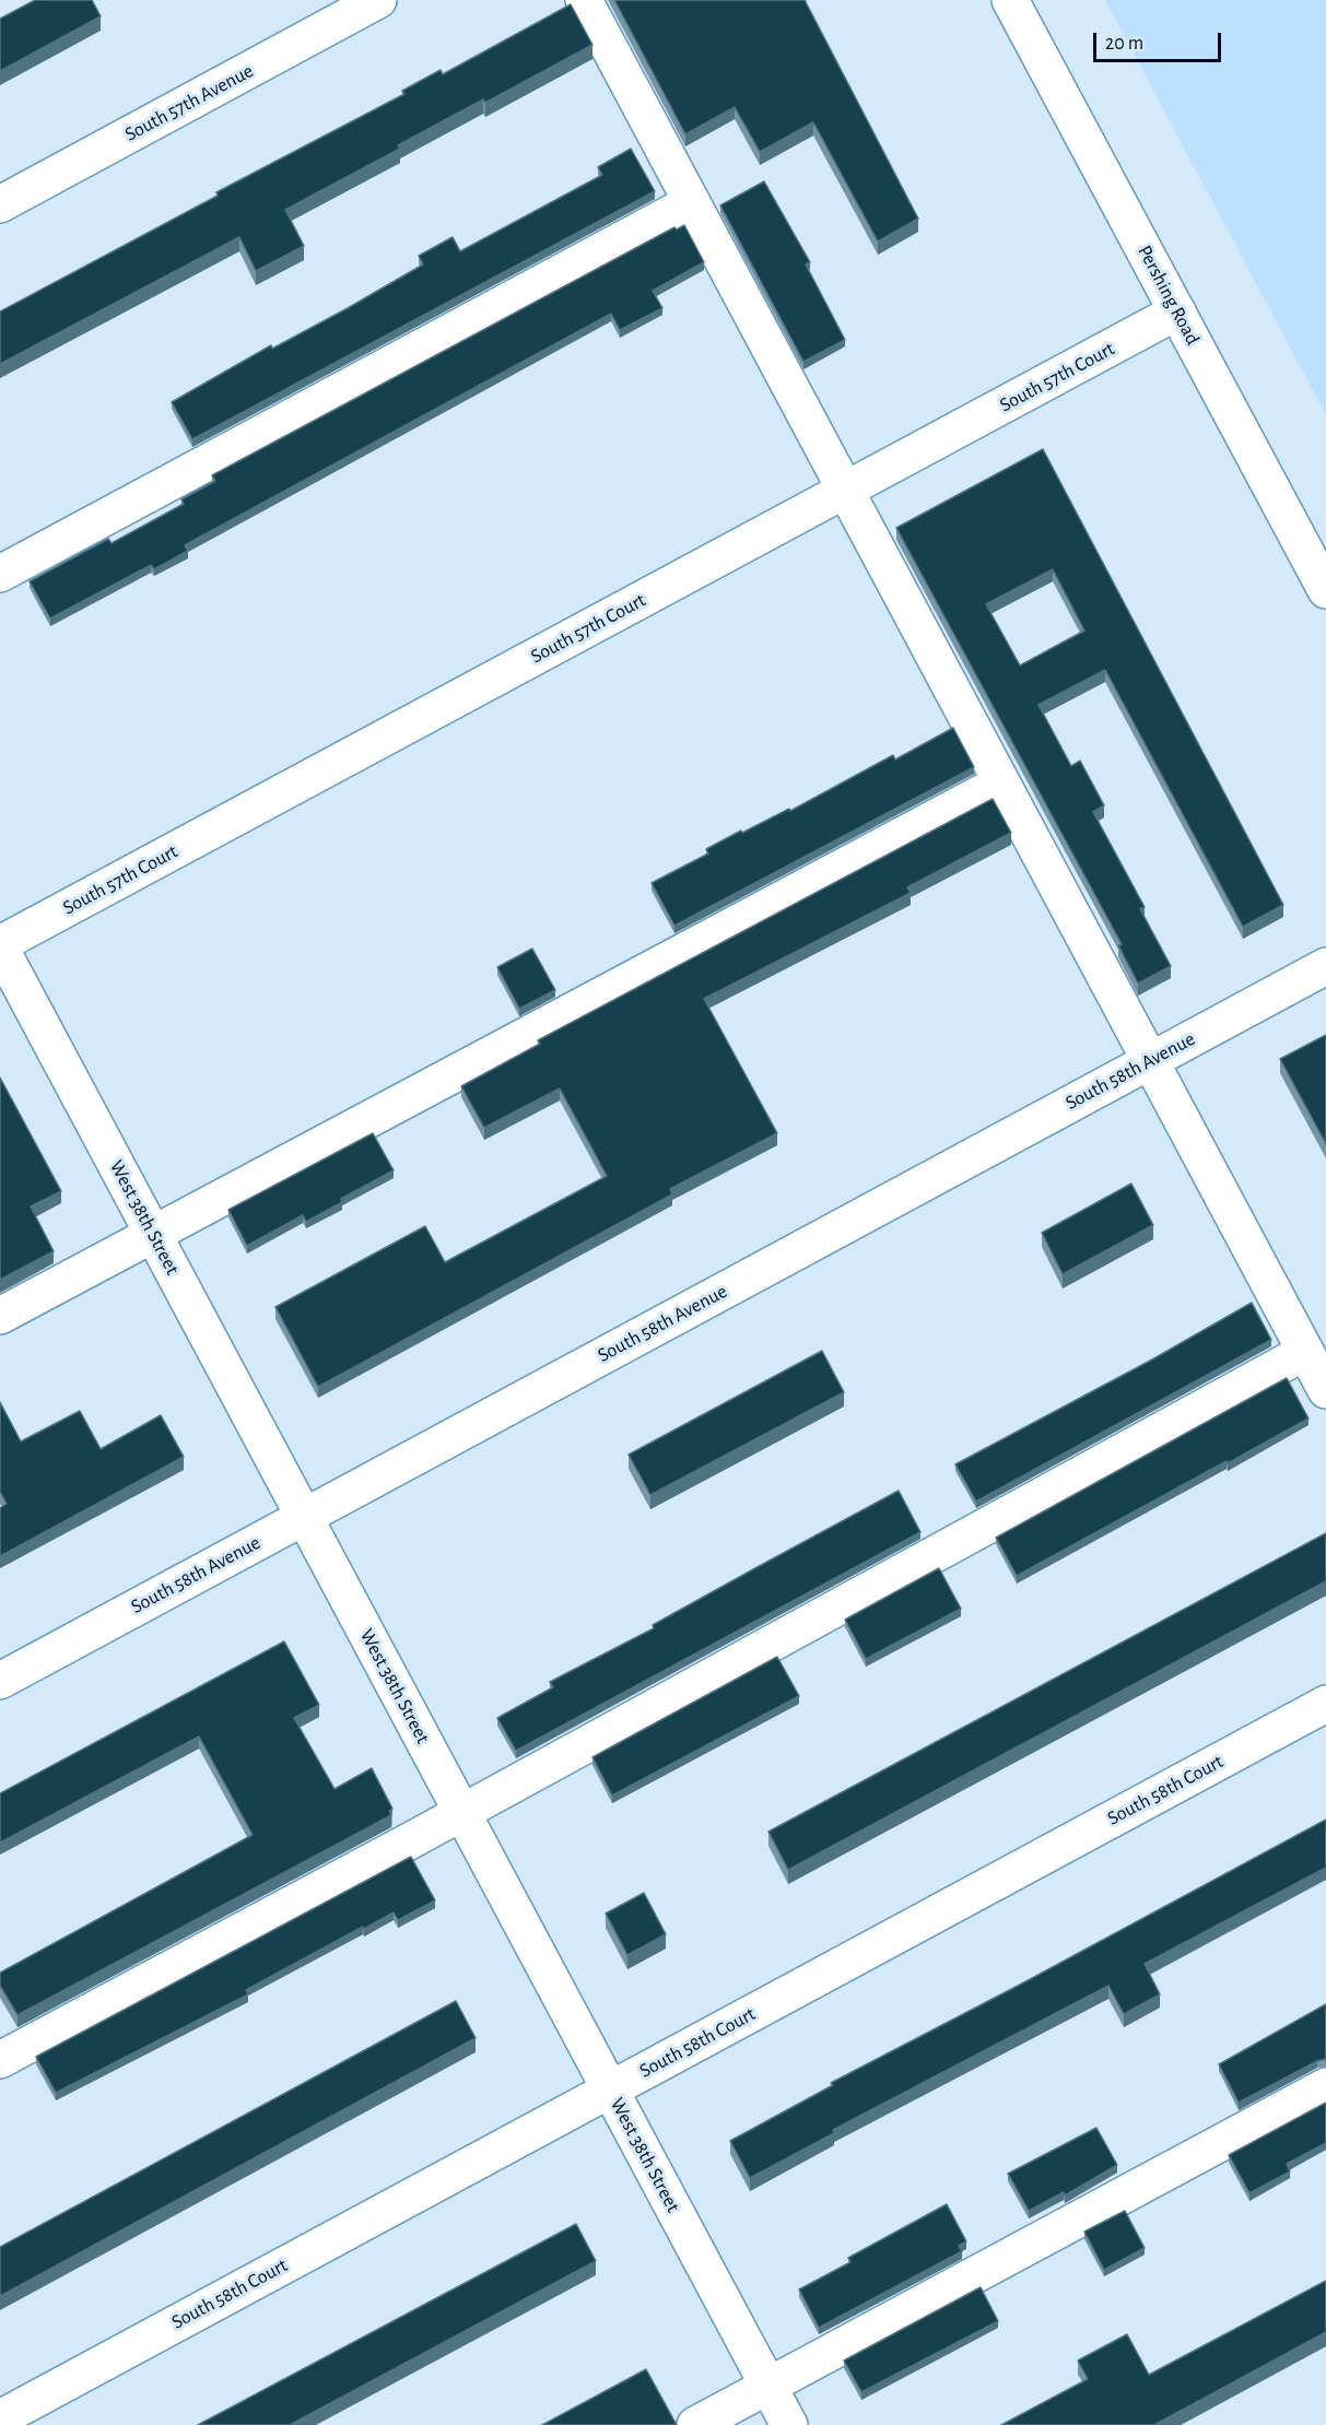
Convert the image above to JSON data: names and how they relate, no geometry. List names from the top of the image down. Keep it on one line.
{"streets":{"street":["South 57th Avenue","Pershing Road","South 57th Court","South 58th Avenue","West 38th Street","South 58th Court"]},"crossings":[["Pershing Road","South 57th Court"],["South 57th Court","West 38th Street"],["South 58th Avenue","West 38th Street"],["West 38th Street","South 58th Court"]],"scale_bar":"20 m"}
